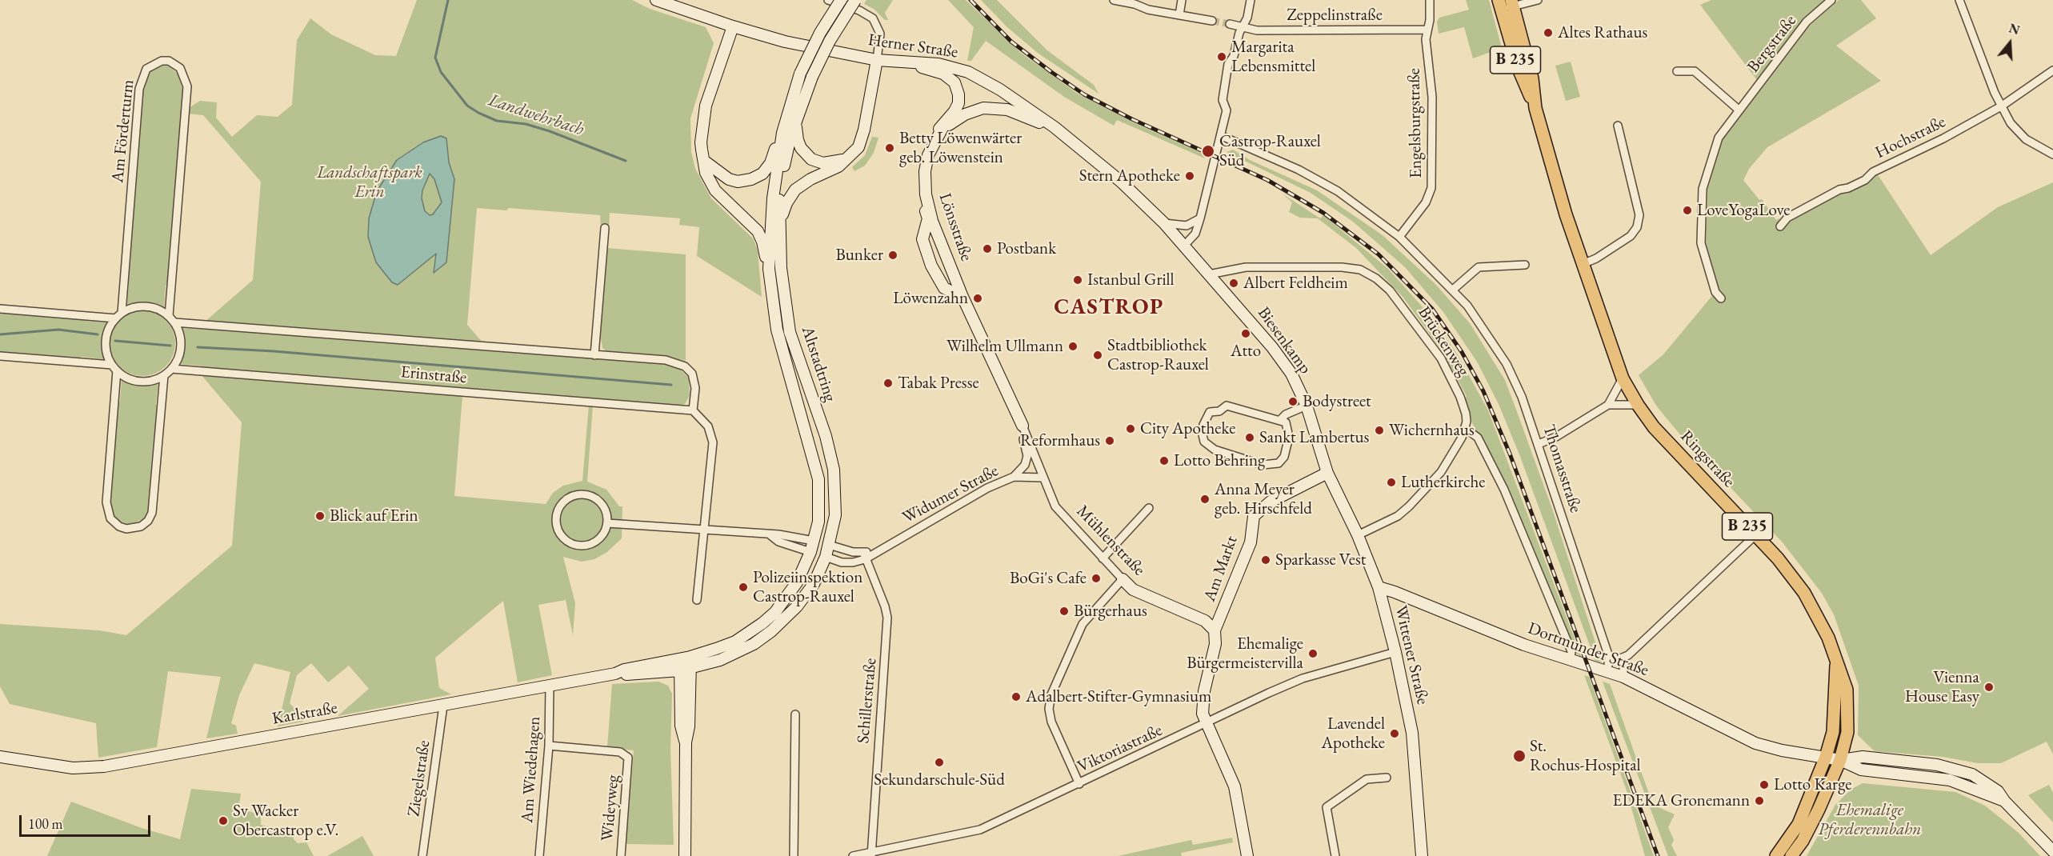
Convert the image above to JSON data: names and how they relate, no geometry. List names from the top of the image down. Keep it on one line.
{"streets":{"main road":["Herner Straße","B 235","Lönsstraße","Biesenkamp","Altstadtring","Ringstraße","Mühlenstraße","Am Markt","Dortmunder Straße","Wittener Straße","Karlstraße"],"street":["Zeppelinstraße","Bergstraße","Engelsburgstraße","Am Förderturm","Hochstraße","Brückenweg","Erinstraße","Thomasstraße","Widumer Straße","Schillerstraße","Viktoriastraße","Am Wiedehagen","Ziegelstraße","Wideyweg"]},"crossings":[["Zeppelinstraße","Engelsburgstraße"],["Herner Straße","Lönsstraße"],["Herner Straße","Biesenkamp"],["B 235","Ringstraße"],["B 235","Dortmunder Straße"],["Engelsburgstraße","Thomasstraße"],["Am Förderturm","Erinstraße"],["Lönsstraße","Widumer Straße"],["Lönsstraße","Mühlenstraße"],["Biesenkamp","Brückenweg"],["Biesenkamp","Am Markt"],["Biesenkamp","Wittener Straße"],["Altstadtring","Widumer Straße"],["Altstadtring","Karlstraße"],["Ringstraße","Dortmunder Straße"],["Thomasstraße","Dortmunder Straße"],["Widumer Straße","Schillerstraße"],["Mühlenstraße","Am Markt"],["Am Markt","Wittener Straße"],["Am Markt","Viktoriastraße"],["Dortmunder Straße","Wittener Straße"],["Wittener Straße","Viktoriastraße"],["Schillerstraße","Viktoriastraße"],["Karlstraße","Am Wiedehagen"],["Karlstraße","Ziegelstraße"],["Am Wiedehagen","Wideyweg"]],"districts":["CASTROP"],"water":["Landwehrbach"],"parks":["Landschaftspark Erin","Ehemalige Pferderennbahn"],"places":["Altes Rathaus","Margarita Lebensmittel","Betty Löwenwärter geb. Löwenstein","Castrop-Rauxel Süd","Stern Apotheke","LoveYogaLove","Postbank","Bunker","Istanbul Grill","Albert Feldheim","Löwenzahn","Atto","Wilhelm Ullmann","Stadtbibliothek Castrop-Rauxel","Tabak Presse","Bodystreet","City Apotheke","Wichernhaus","Sankt Lambertus","Reformhaus","Lotto Behring","Lutherkirche","Anna Meyer geb. Hirschfeld","Blick auf Erin","Sparkasse Vest","BoGi's Cafe","Polizeiinspektion Castrop-Rauxel","Bürgerhaus","Ehemalige Bürgermeistervilla","Vienna House Easy","Adalbert-Stifter-Gymnasium","Lavendel Apotheke","St. Rochus-Hospital","Sekundarschule-Süd","Lotto Karge","EDEKA Gronemann","Sv Wacker Obercastrop e.V."],"scale_bar":"100 m","north":"top"}
